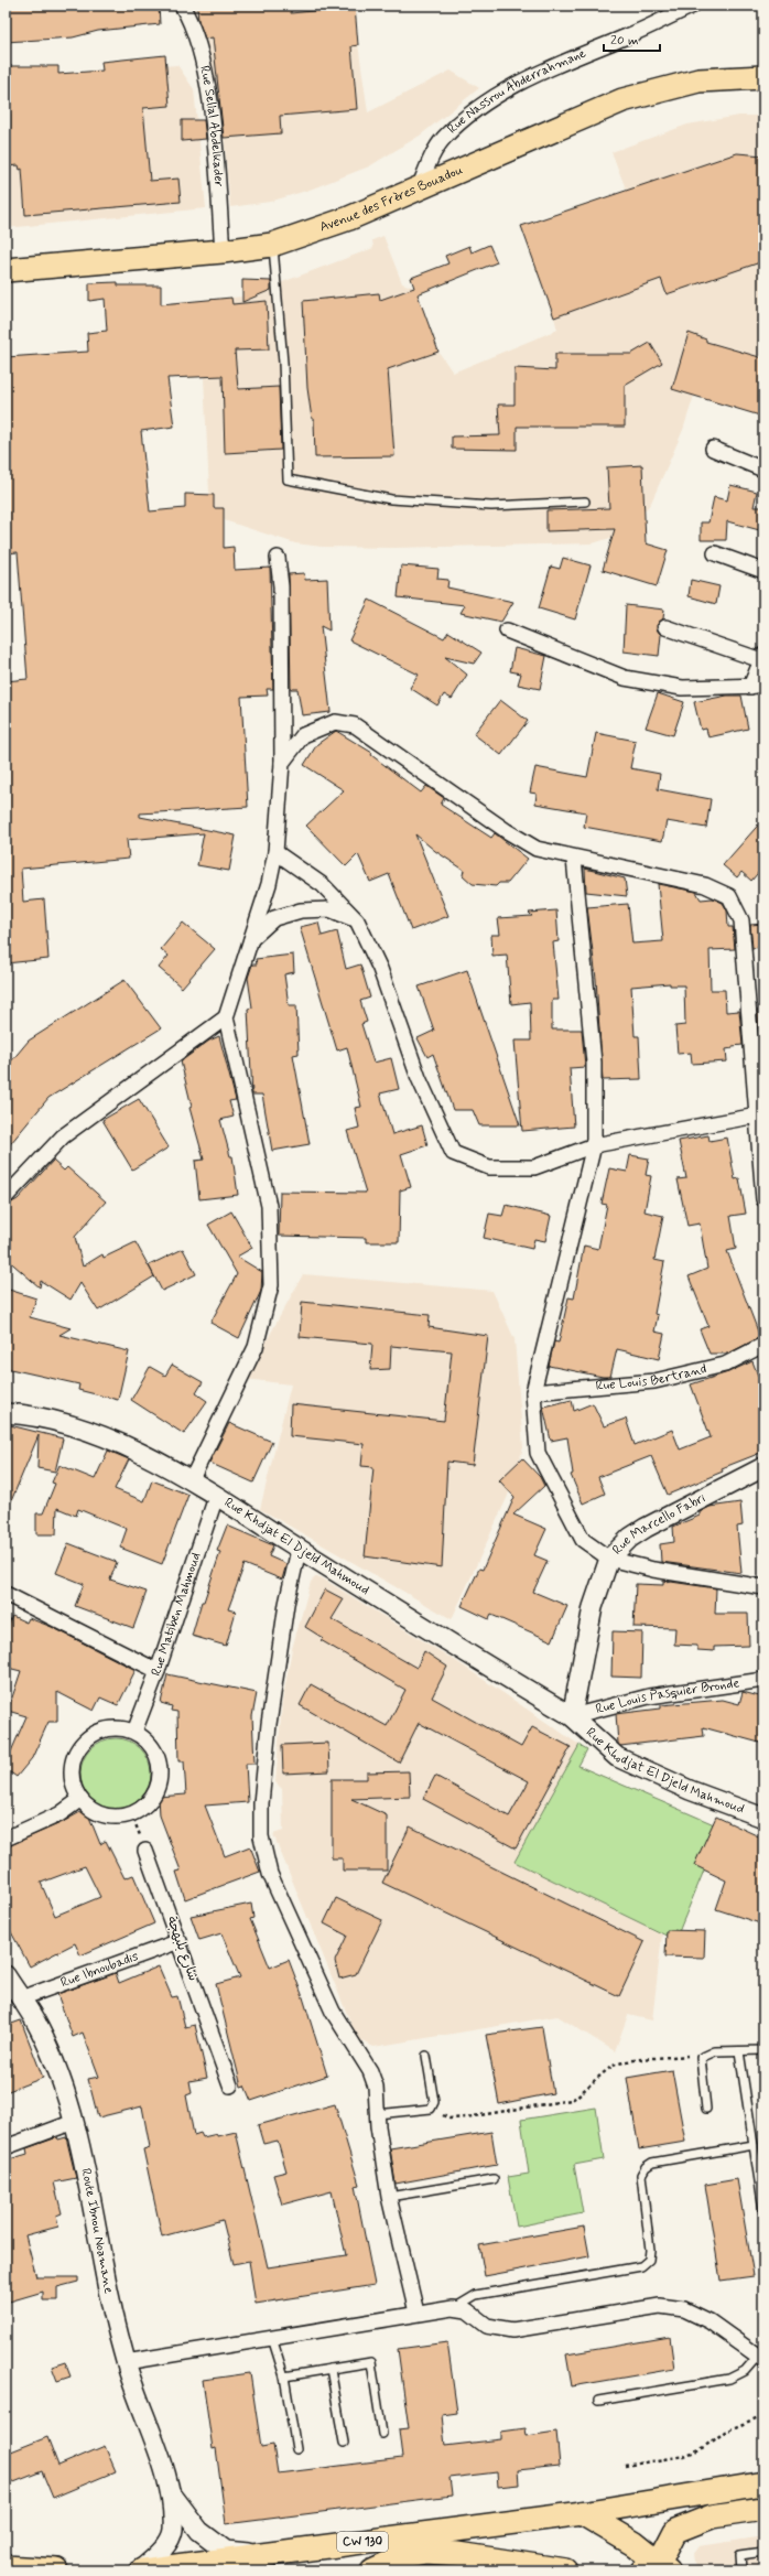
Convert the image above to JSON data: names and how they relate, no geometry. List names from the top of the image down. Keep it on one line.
{"streets":{"main road":["Avenue des Frères Bouadou","CW 130"],"street":["Rue Nassrou Abderrahmane","Rue Sellal Abdelkader","Rue Louis Bertrand","Rue Marcello Fabri","Rue Khdjat El Djeld Mahmoud","Rue Matiben Mahmoud","Rue Louis Pasquier Bronde","Rue Khodjat El Djeld Mahmoud","شارع بلبهجة","Rue Ibnoubadis","Route Ibnou Noamane"]},"crossings":[["Rue Nassrou Abderrahmane","Avenue des Frères Bouadou"],["Rue Sellal Abdelkader","Avenue des Frères Bouadou"],["Rue Marcello Fabri","Rue Khdjat El Djeld Mahmoud"],["Rue Marcello Fabri","Rue Louis Pasquier Bronde"],["Rue Marcello Fabri","Rue Khodjat El Djeld Mahmoud"],["Rue Khdjat El Djeld Mahmoud","Rue Matiben Mahmoud"],["Rue Khdjat El Djeld Mahmoud","Rue Louis Pasquier Bronde"],["Rue Khdjat El Djeld Mahmoud","Rue Khodjat El Djeld Mahmoud"],["Rue Louis Pasquier Bronde","Rue Khodjat El Djeld Mahmoud"],["شارع بلبهجة","Rue Ibnoubadis"],["Rue Ibnoubadis","Route Ibnou Noamane"]],"scale_bar":"20 m"}
